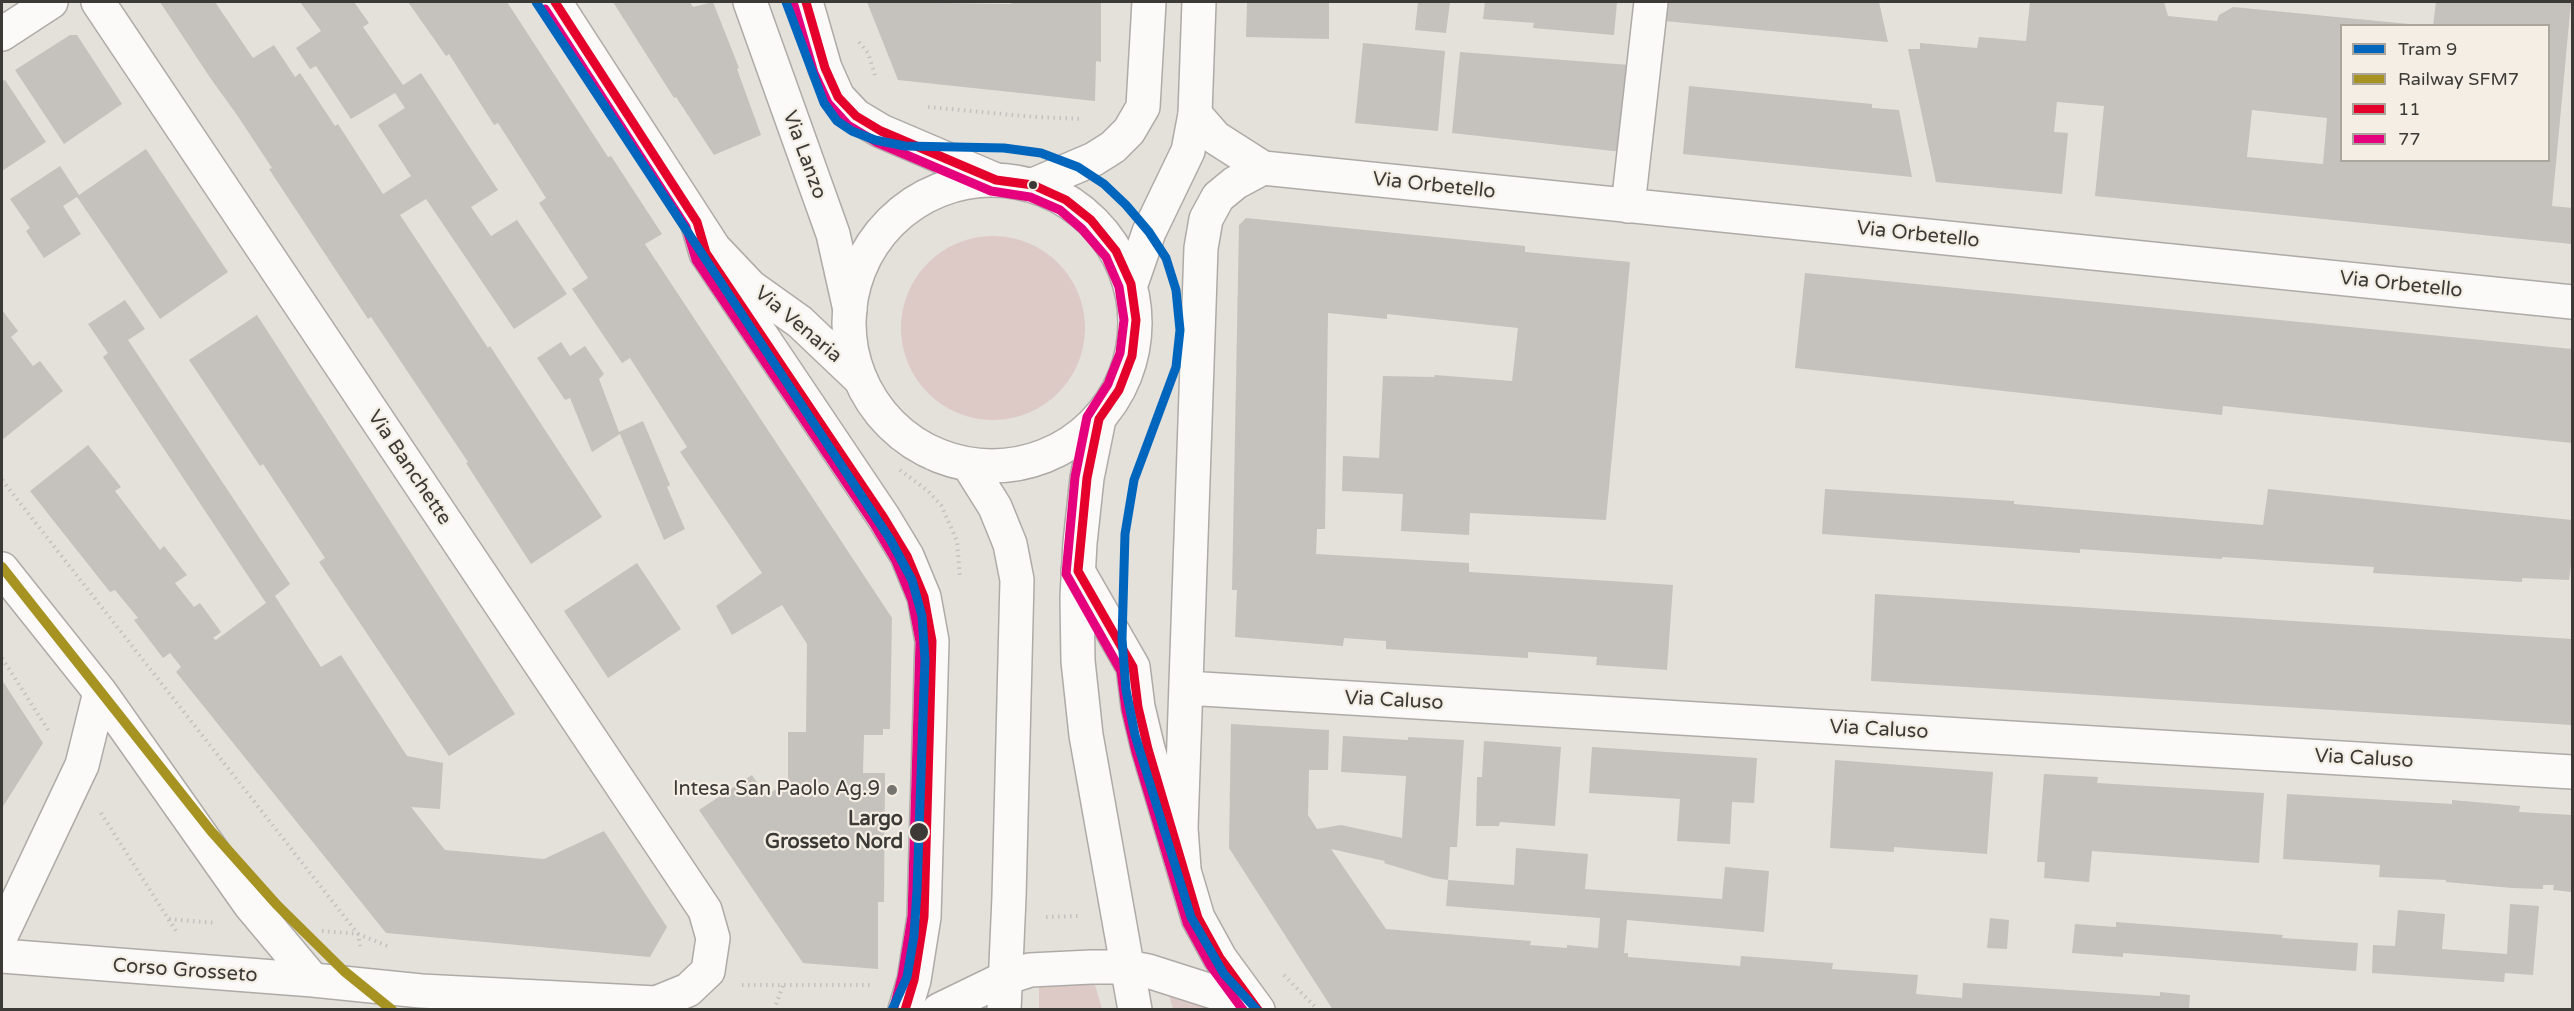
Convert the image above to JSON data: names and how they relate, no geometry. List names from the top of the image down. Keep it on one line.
{"streets":{"street":["Via Lanzo","Via Orbetello","Via Venaria","Via Banchette","Via Caluso","Corso Grosseto"]},"crossings":[["Via Banchette","Corso Grosseto"]],"places":["Intesa San Paolo Ag.9","Largo Grosseto Nord"],"lines":["tram line 9","transit line 11","transit line 77","rail line SFM7"],"legend":["Tram 9","Railway SFM7","11","77"]}
